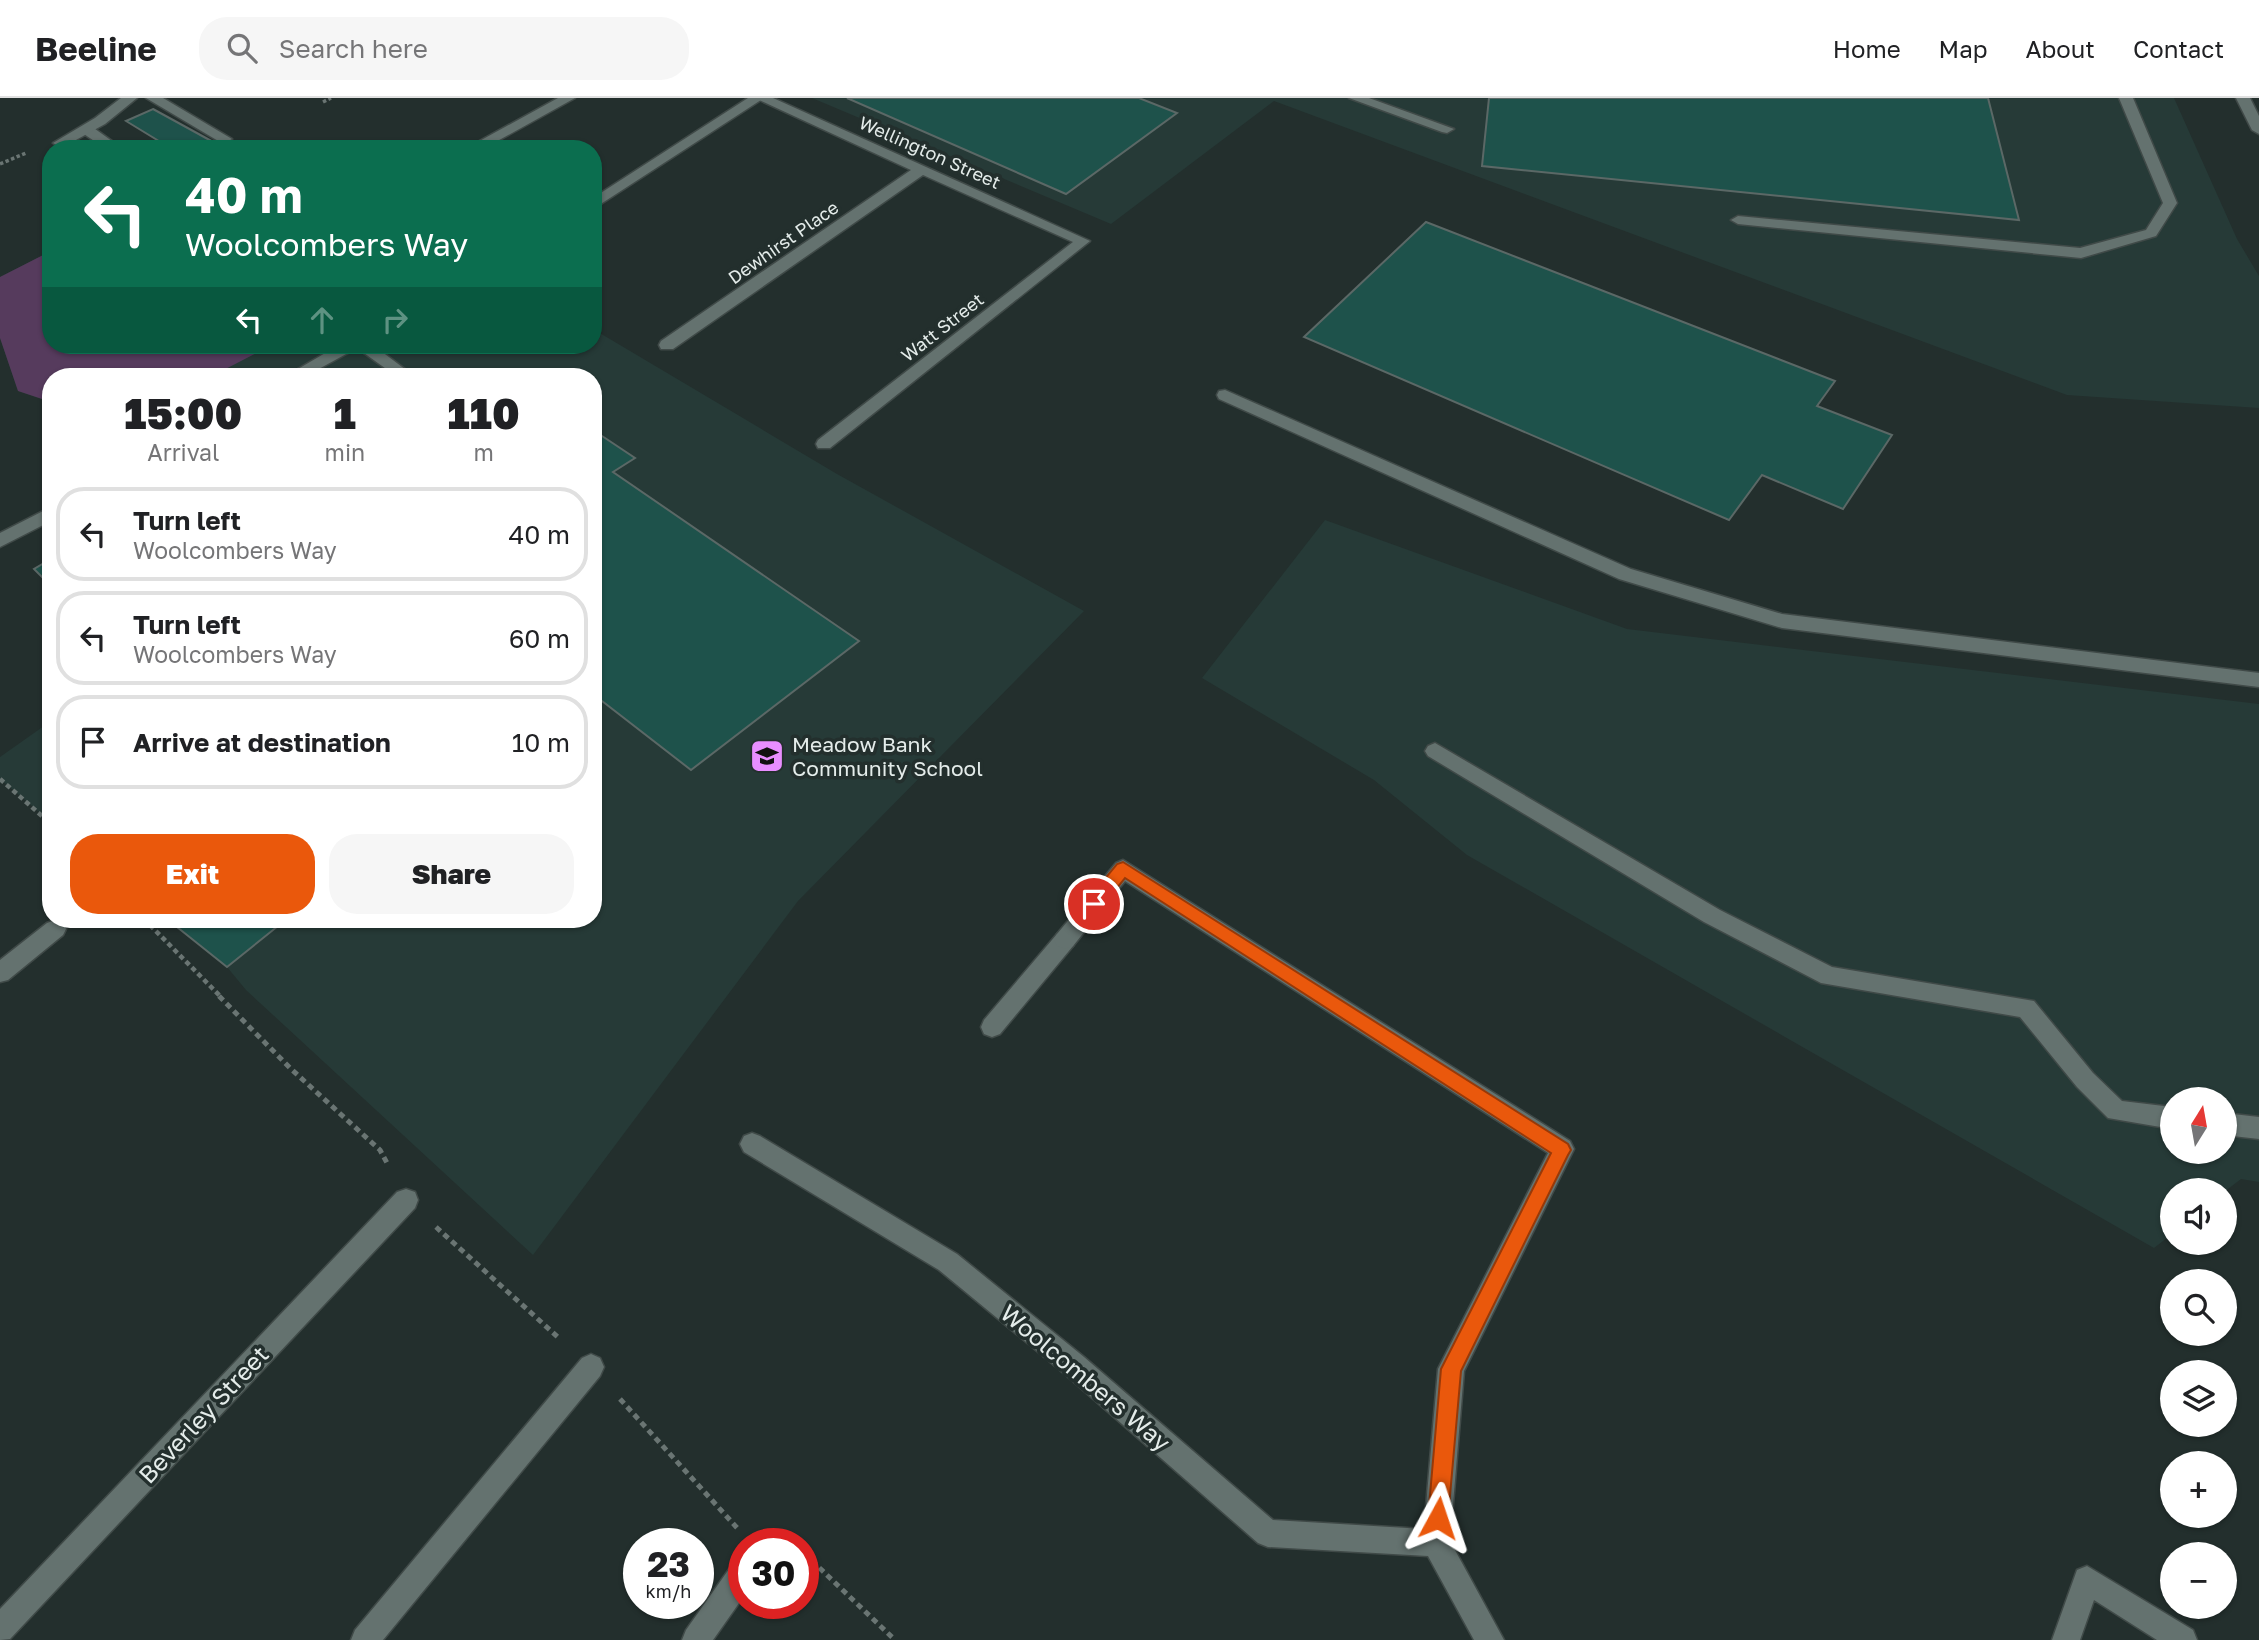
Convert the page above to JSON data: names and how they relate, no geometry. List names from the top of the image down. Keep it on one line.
{"streets":{"street":["Wellington Street","Dewhirst Place","Watt Street","Woolcombers Way","Beverley Street"]},"crossings":[["Wellington Street","Dewhirst Place"],["Wellington Street","Watt Street"]],"places":{"school or university":["Meadow Bank Community School"]},"north":"top","page":{"header":"Beeline","search":"Search here","nav":["Home","Map","About","Contact"],"turn":["40 m","Woolcombers Way"],"eta":["15:00","Arrival","1","min","110","m"],"list":[{"name":"Turn left","note":"Woolcombers Way","value":"40 m"},{"name":"Turn left","note":"Woolcombers Way","value":"60 m"},{"name":"Arrive at destination","value":"10 m"}],"buttons":["Exit","Share"],"map_buttons":["+","−"],"speed":"23 km/h","limit":"30"}}
